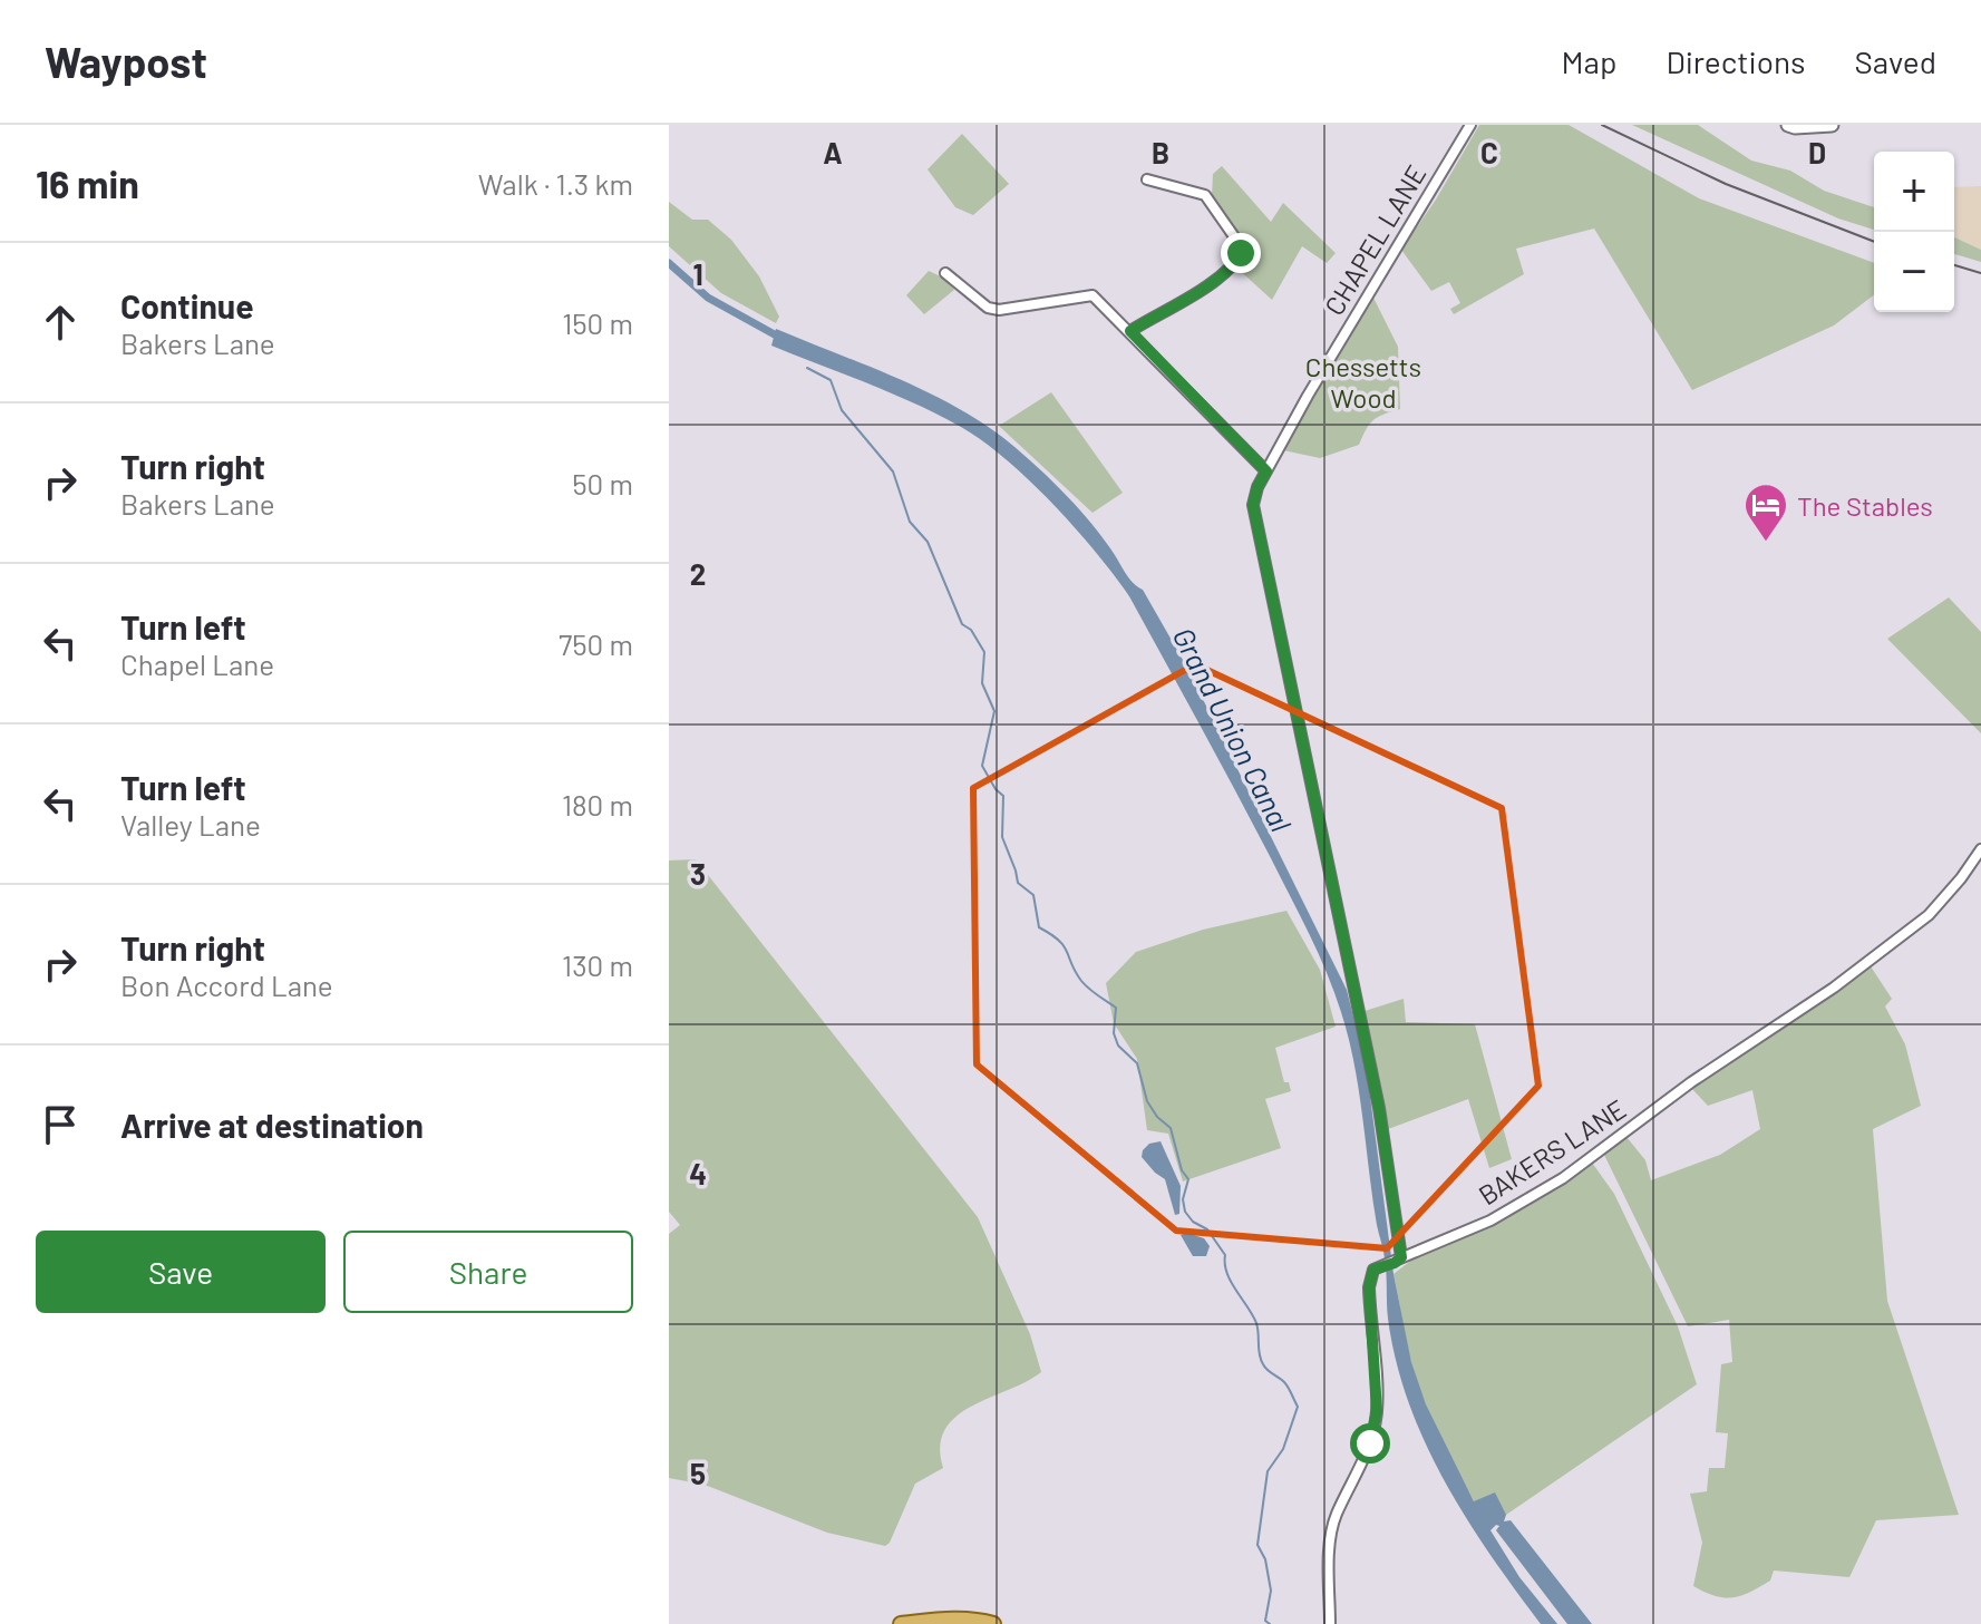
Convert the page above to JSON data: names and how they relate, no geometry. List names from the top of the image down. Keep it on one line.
{"streets":{"street":["CHAPEL LANE","BAKERS LANE"]},"crossings":[["CHAPEL LANE","BAKERS LANE"]],"water":["Grand Union Canal"],"parks":["Chessetts Wood"],"places":{"hotel":["The Stables"]},"page":{"header":"Waypost","nav":["Map","Directions","Saved"],"heading":["16 min","Walk · 1.3 km"],"map_buttons":["+","−"],"list":[["Continue","Bakers Lane","150 m"],["Turn right","Bakers Lane","50 m"],["Turn left","Chapel Lane","750 m"],["Turn left","Valley Lane","180 m"],["Turn right","Bon Accord Lane","130 m"],"Arrive at destination"],"buttons":["Save","Share"]},"grid":{"columns":["A","B","C","D"],"rows":["1","2","3","4","5"]}}
